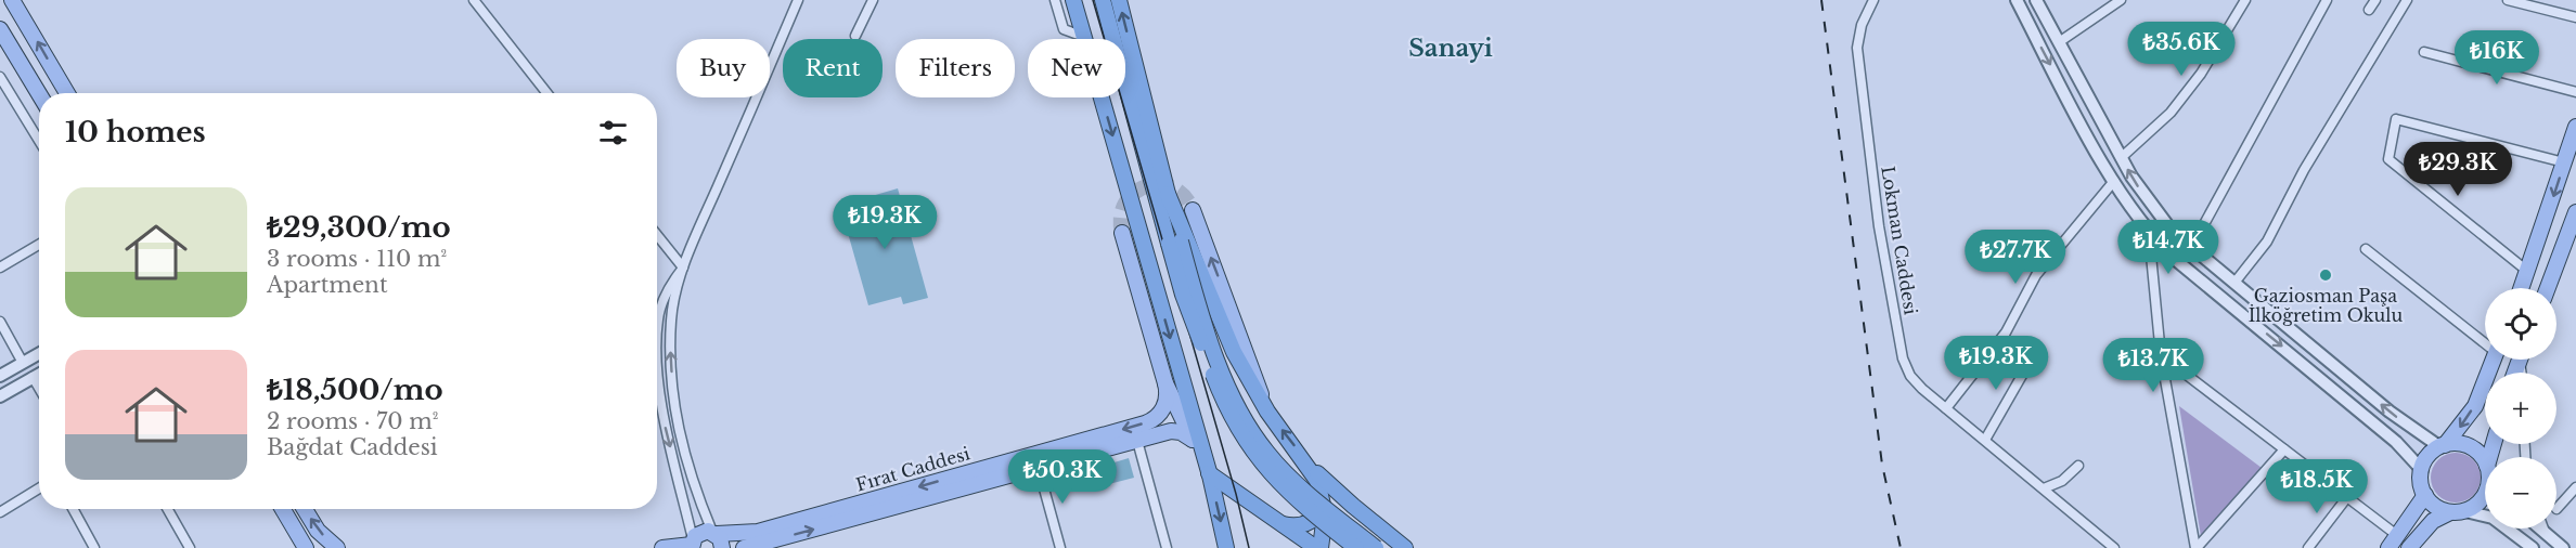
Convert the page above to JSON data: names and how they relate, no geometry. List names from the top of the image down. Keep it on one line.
{"streets":{"main road":["Fırat Caddesi"],"street":["Lokman Caddesi"]},"districts":["Sanayi"],"places":["Gaziosman Paşa İlköğretim Okulu"],"page":{"price":["₺35.6K","₺16K","₺29.3K","₺19.3K","₺14.7K","₺27.7K","₺19.3K","₺13.7K","₺50.3K","₺18.5K"],"chip":["Buy","Rent","Filters","New"],"heading":"10 homes","list":[{"name":"₺29,300/mo","note":"3 rooms · 110 m² · Apartment"},{"name":"₺18,500/mo","note":"2 rooms · 70 m² · Bağdat Caddesi"}],"map_buttons":["+","−"]}}
